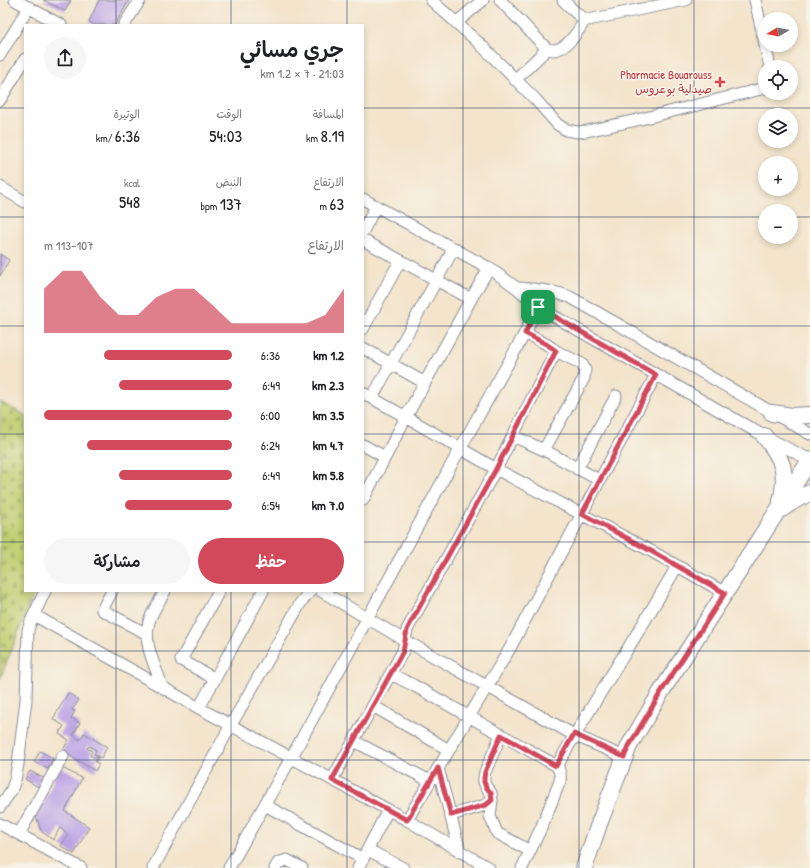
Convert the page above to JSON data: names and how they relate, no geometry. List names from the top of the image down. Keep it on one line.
{"places":{"health":["Pharmacie Bouarouss صيدلية بوعروس"]},"north":"left","page":{"map_buttons":["+","−"],"heading":["جري مسائي","21:03 · 7 × 1.2 km"],"stats":[["المسافة","8.19 km"],["الوقت","54:03"],["الوتيرة","6:36 /km"],["الارتفاع","63 m"],["النبض","137 bpm"],["kcal","548"]],"chart":["الارتفاع","107–113 m"],"list":[{"name":"1.2 km","note":"6:36"},{"name":"2.3 km","note":"6:49"},{"name":"3.5 km","note":"6:00"},{"name":"4.7 km","note":"6:24"},{"name":"5.8 km","note":"6:49"},{"name":"7.0 km","note":"6:54"}],"buttons":["حفظ","مشاركة"]}}
